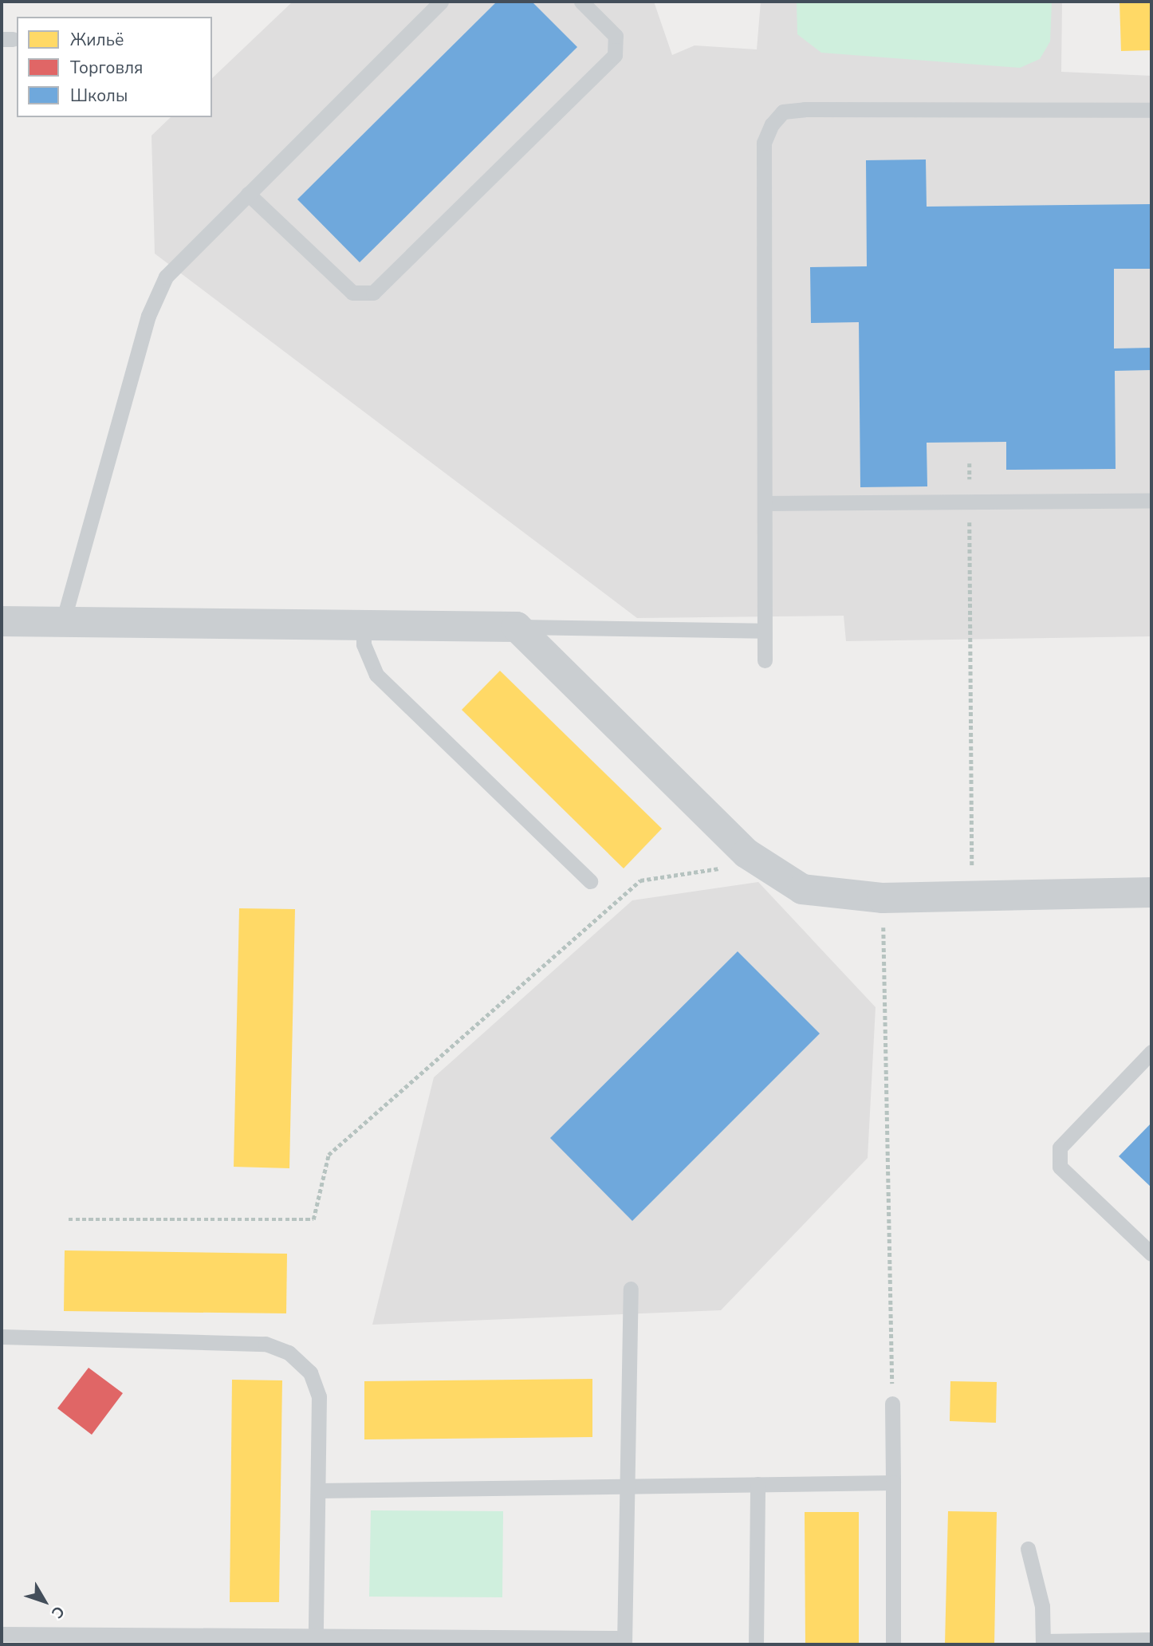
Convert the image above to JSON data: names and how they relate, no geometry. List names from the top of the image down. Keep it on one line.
{"legend":["Жильё","Торговля","Школы"],"north":"bottom right"}
